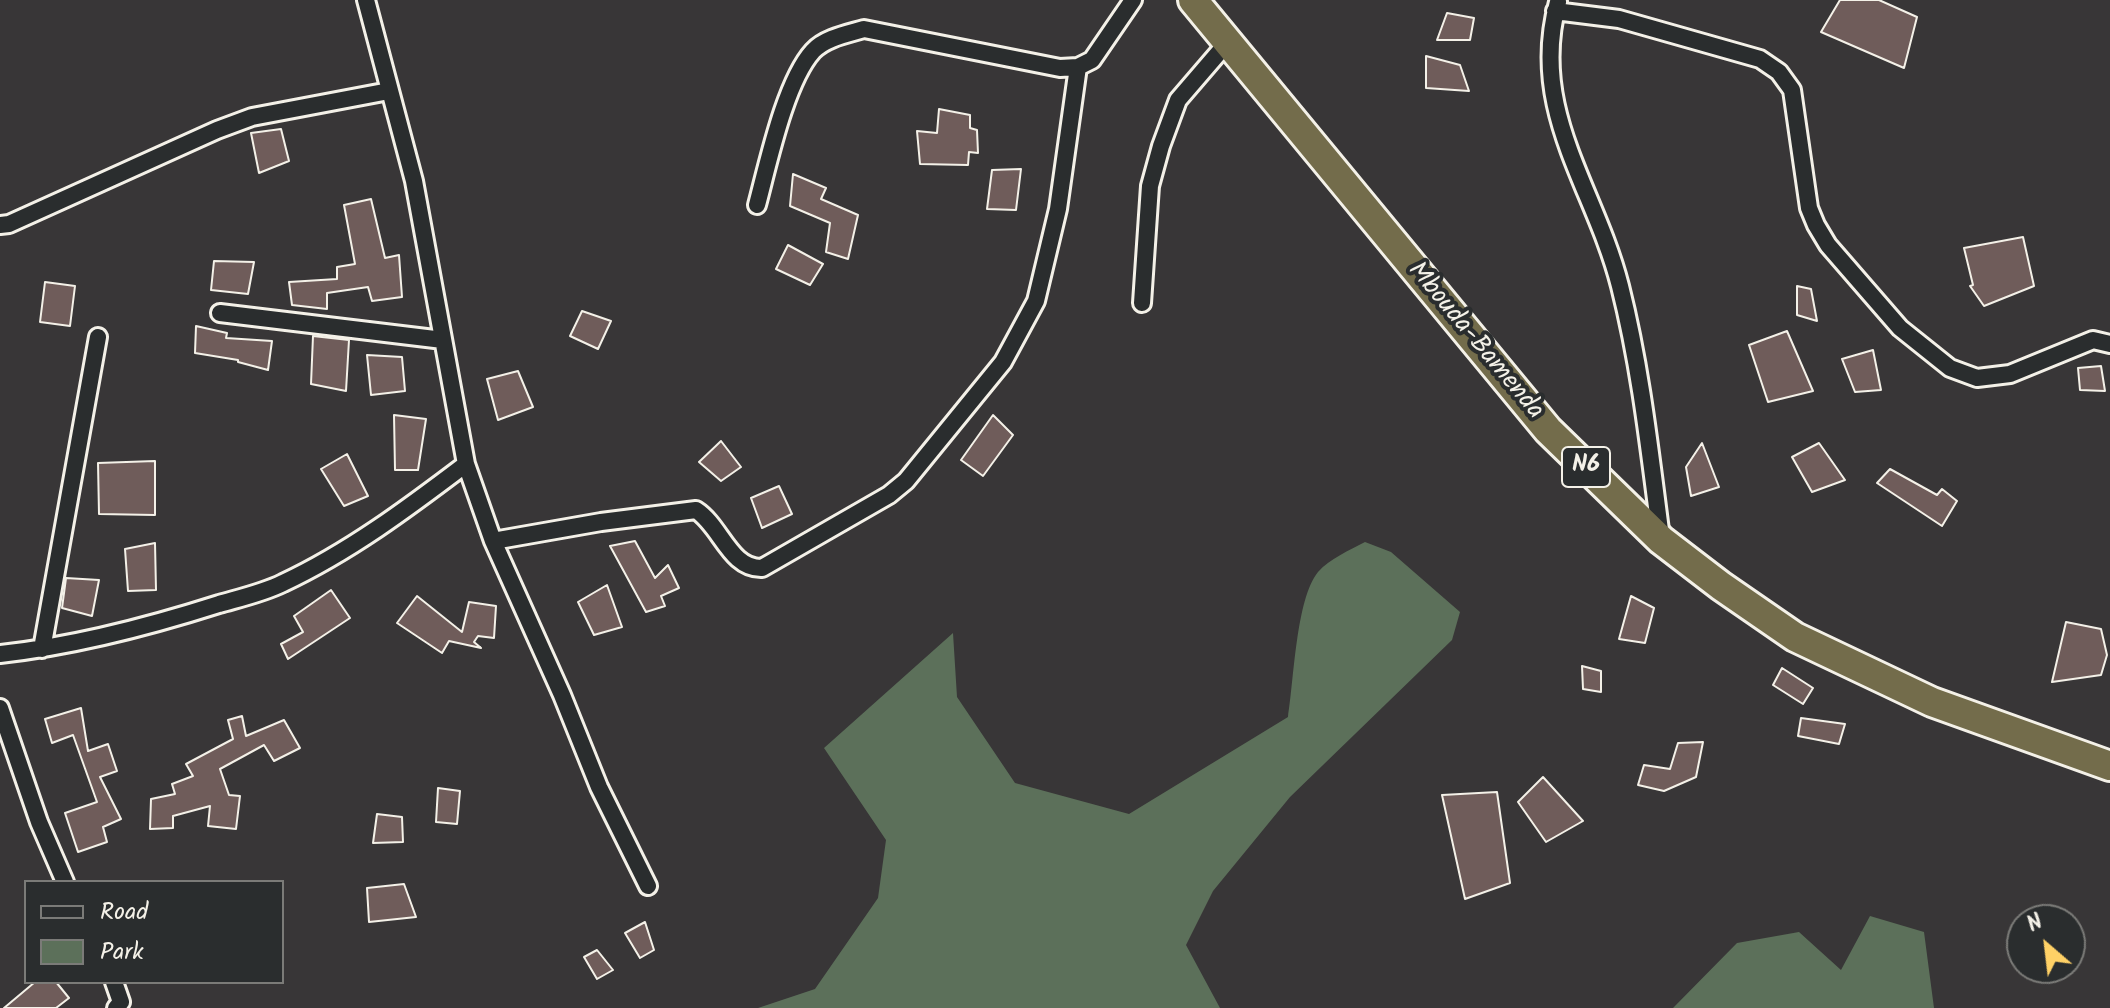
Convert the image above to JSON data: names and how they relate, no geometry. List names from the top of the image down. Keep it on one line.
{"streets":{"highway":["Mbouda-Bamenda","N6"]},"legend":["Road","Park"],"north":"top left"}
